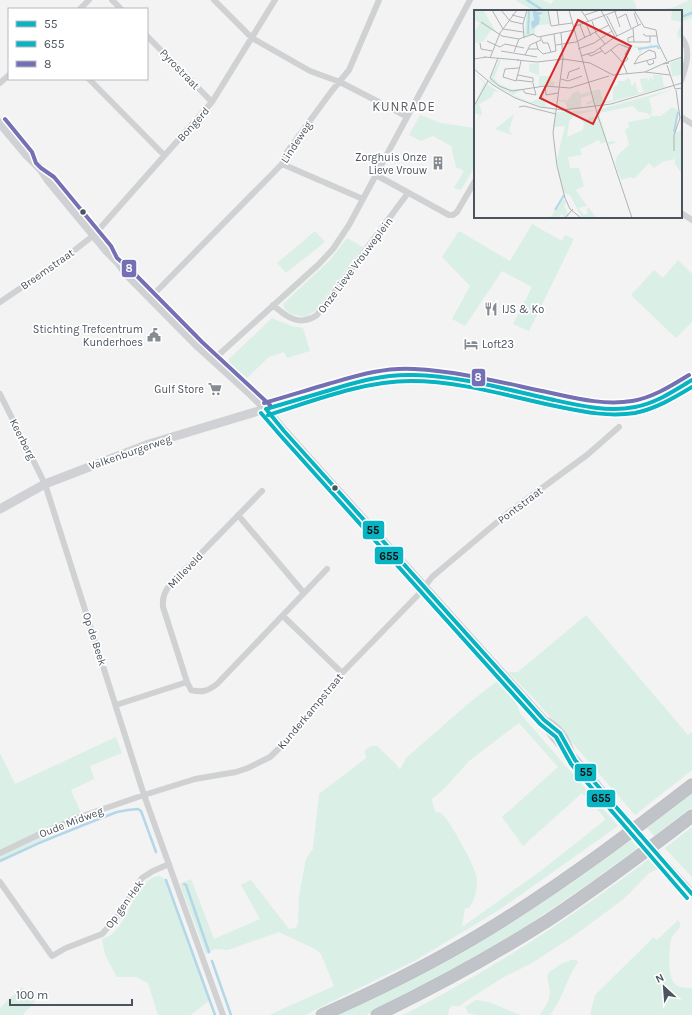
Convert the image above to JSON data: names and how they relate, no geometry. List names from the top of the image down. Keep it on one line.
{"streets":{"street":["Pyrostraat","Bongerd","Lindeweg","Onze Lieve Vrouweplein","Breemstraat","Keerberg","Valkenburgerweg","Pontstraat","Milleveld","Op de Beek","Kunderkampstraat","Oude Midweg","Op gen Hek"]},"crossings":[["Pyrostraat","Bongerd"],["Bongerd","Breemstraat"],["Keerberg","Valkenburgerweg"],["Keerberg","Op de Beek"],["Valkenburgerweg","Op de Beek"],["Pontstraat","Kunderkampstraat"],["Op de Beek","Kunderkampstraat"],["Op de Beek","Oude Midweg"],["Kunderkampstraat","Oude Midweg"]],"districts":["KUNRADE"],"places":{"building":["Zorghuis Onze Lieve Vrouw"],"restaurant":["IJS & Ko"],"public building":["Stichting Trefcentrum Kunderhoes"],"hotel":["Loft23"],"supermarket":["Gulf Store"]},"lines":["transit line 8","transit line 55","transit line 655"],"legend":["55","655","8"],"scale_bar":"100 m","north":"top left"}
